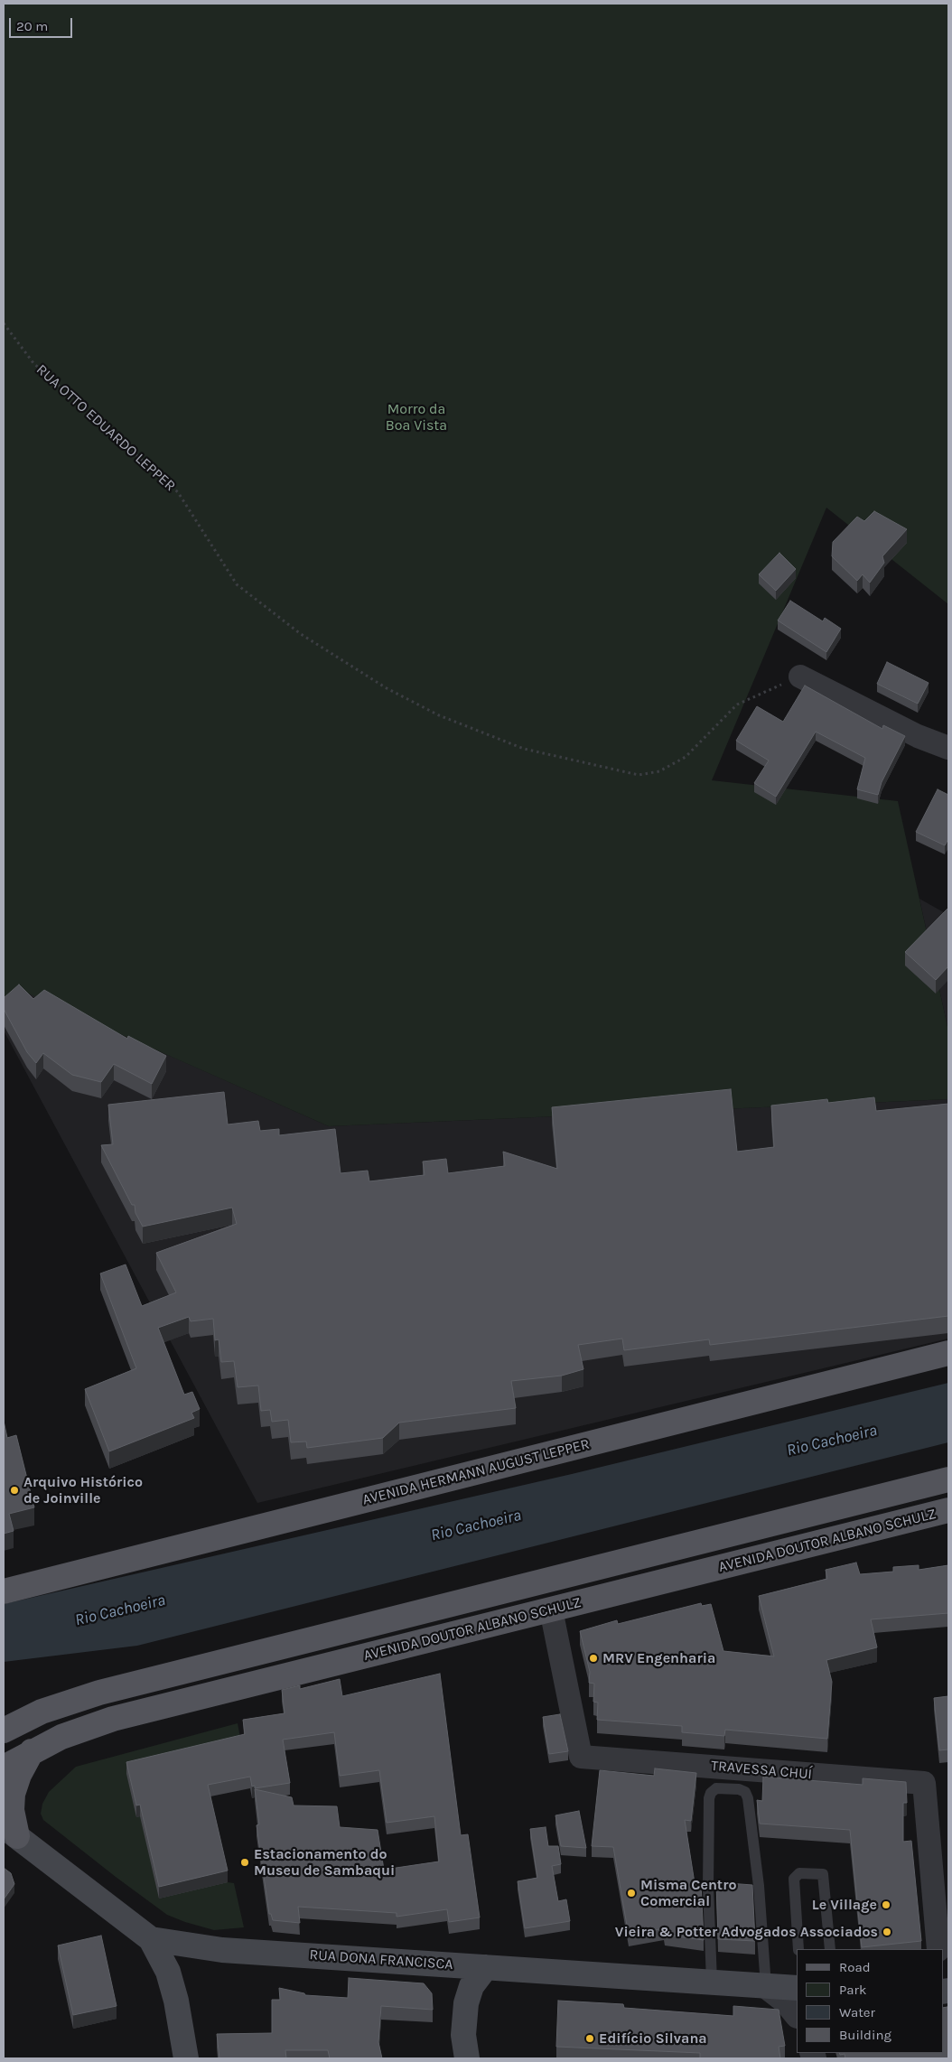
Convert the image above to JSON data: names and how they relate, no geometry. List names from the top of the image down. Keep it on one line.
{"streets":{"main road":["AVENIDA HERMANN AUGUST LEPPER","AVENIDA DOUTOR ALBANO SCHULZ","RUA DONA FRANCISCA"],"street":["TRAVESSA CHUÍ"],"path":["RUA OTTO EDUARDO LEPPER"]},"crossings":[["AVENIDA DOUTOR ALBANO SCHULZ","TRAVESSA CHUÍ"]],"water":["Rio Cachoeira"],"parks":["Morro da Boa Vista"],"places":["Arquivo Histórico de Joinville","MRV Engenharia","Estacionamento do Museu de Sambaqui","Misma Centro Comercial","Le Village","Vieira & Potter Advogados Associados","Edifício Silvana"],"legend":["Road","Park","Water","Building"],"scale_bar":"20 m"}
